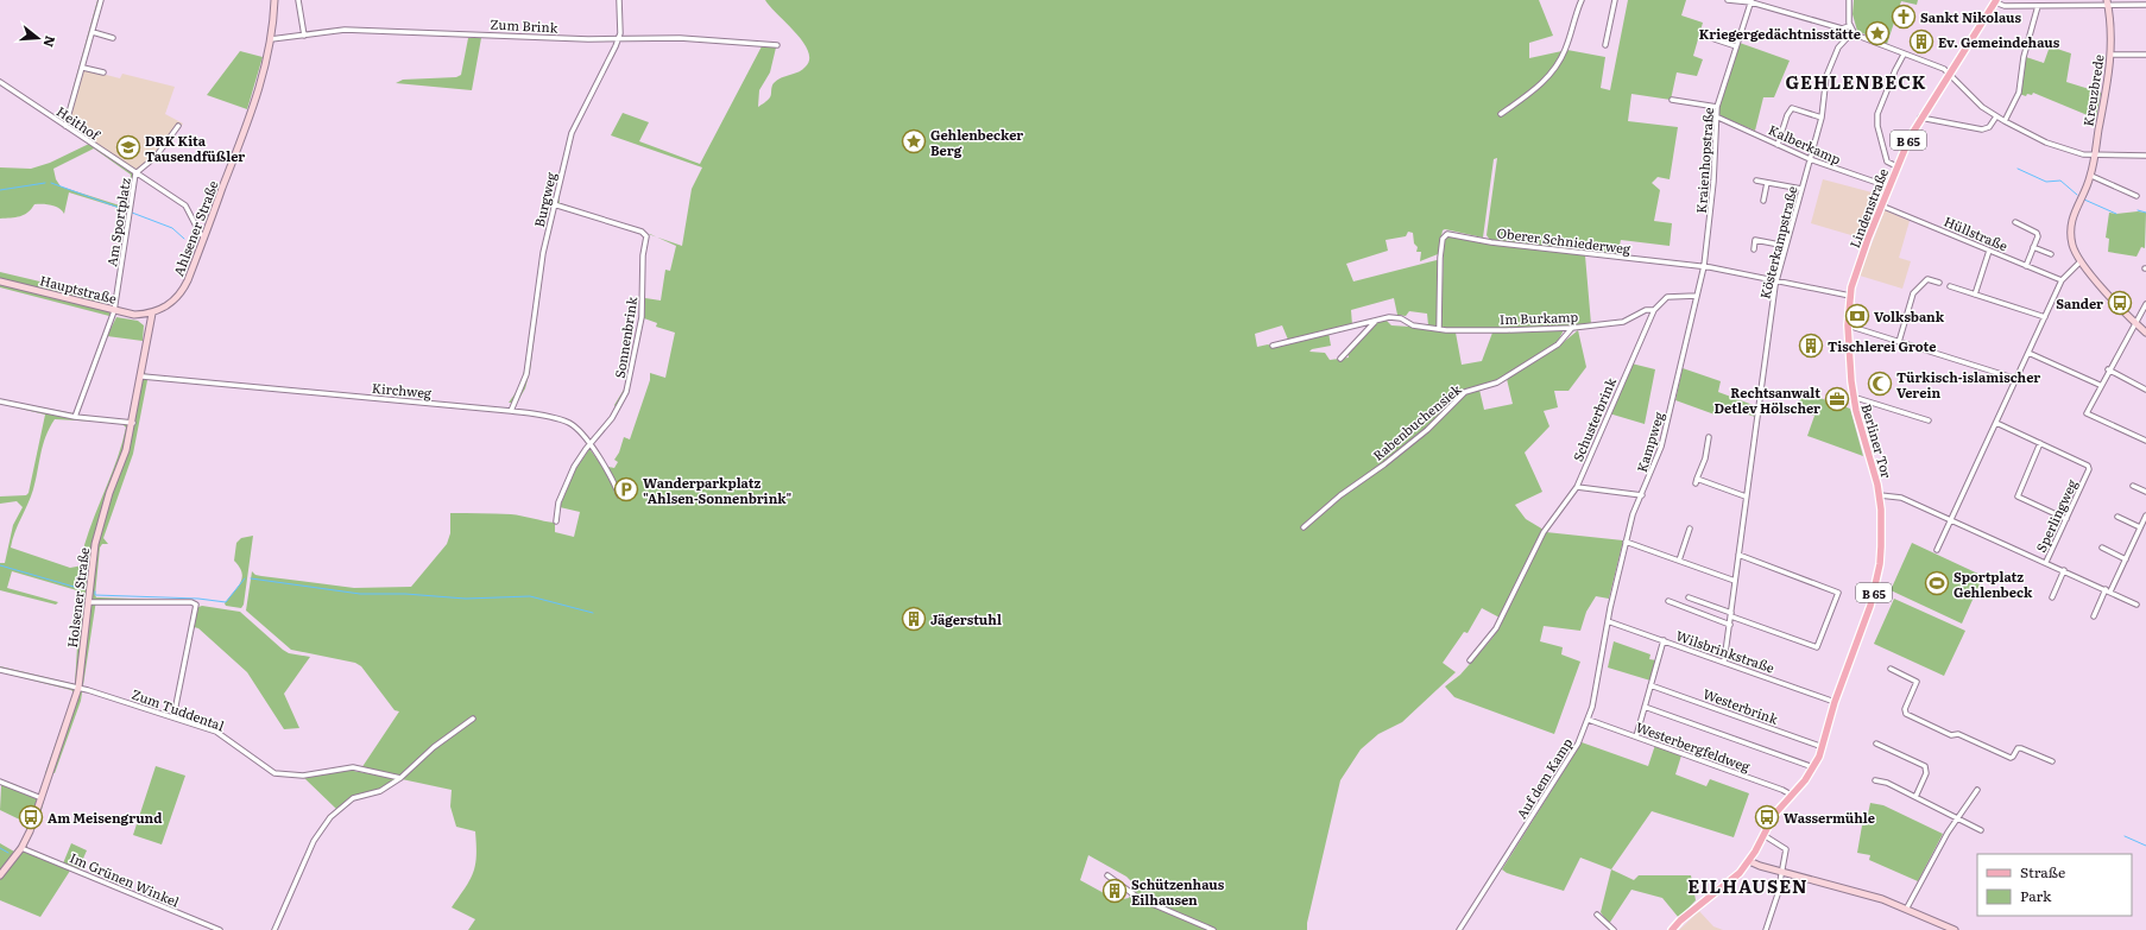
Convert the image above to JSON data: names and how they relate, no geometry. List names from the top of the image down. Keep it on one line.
{"streets":{"main road":["Kreuzbrede","B 65","Lindenstraße","Ahlsener Straße","Hauptstraße","Berliner Tor","Holsener Straße"],"street":["Zum Brink","Heithof","Kalberkamp","Kraienhopstraße","Burgweg","Am Sportplatz","Hüllstraße","Oberer Schniederweg","Kösterkampstraße","Im Burkamp","Sonnenbrink","Kirchweg","Schusterbrink","Rabenbuchensiek","Kampweg","Sperlingweg","Wilsbrinkstraße","Westerbrink","Zum Tuddental","Westerbergfeldweg","Auf dem Kamp","Im Grünen Winkel"]},"crossings":[["Zum Brink","Burgweg"],["Zum Brink","Ahlsener Straße"],["Heithof","Am Sportplatz"],["Heithof","Ahlsener Straße"],["B 65","Berliner Tor"],["B 65","Wilsbrinkstraße"],["B 65","Westerbrink"],["B 65","Westerbergfeldweg"],["Kalberkamp","Kraienhopstraße"],["Kalberkamp","Lindenstraße"],["Kalberkamp","Kösterkampstraße"],["Kraienhopstraße","Oberer Schniederweg"],["Kraienhopstraße","Kampweg"],["Burgweg","Sonnenbrink"],["Burgweg","Kirchweg"],["Lindenstraße","Hüllstraße"],["Lindenstraße","Berliner Tor"],["Am Sportplatz","Hauptstraße"],["Ahlsener Straße","Hauptstraße"],["Ahlsener Straße","Holsener Straße"],["Oberer Schniederweg","Im Burkamp"],["Oberer Schniederweg","Kampweg"],["Kösterkampstraße","Wilsbrinkstraße"],["Hauptstraße","Holsener Straße"],["Im Burkamp","Schusterbrink"],["Im Burkamp","Rabenbuchensiek"],["Im Burkamp","Kampweg"],["Sonnenbrink","Kirchweg"],["Kirchweg","Holsener Straße"],["Kampweg","Wilsbrinkstraße"],["Kampweg","Auf dem Kamp"],["Holsener Straße","Zum Tuddental"],["Holsener Straße","Im Grünen Winkel"],["Wilsbrinkstraße","Auf dem Kamp"],["Westerbergfeldweg","Auf dem Kamp"]],"districts":["GEHLENBECK","EILHAUSEN"],"places":{"church":["Sankt Nikolaus"],"place":["Kriegergedächtnisstätte","Gehlenbecker Berg"],"building":["Ev. Gemeindehaus","Tischlerei Grote","Jägerstuhl","Schützenhaus Eilhausen"],"school or university":["DRK Kita Tausendfüßler"],"bus stop":["Sander","Am Meisengrund","Wassermühle"],"bank":["Volksbank"],"mosque":["Türkisch-islamischer Verein"],"office":["Rechtsanwalt Detlev Hölscher"],"parking":["Wanderparkplatz \"Ahlsen-Sonnenbrink\""],"sports":["Sportplatz Gehlenbeck"]},"legend":["Straße","Park"],"north":"right"}
